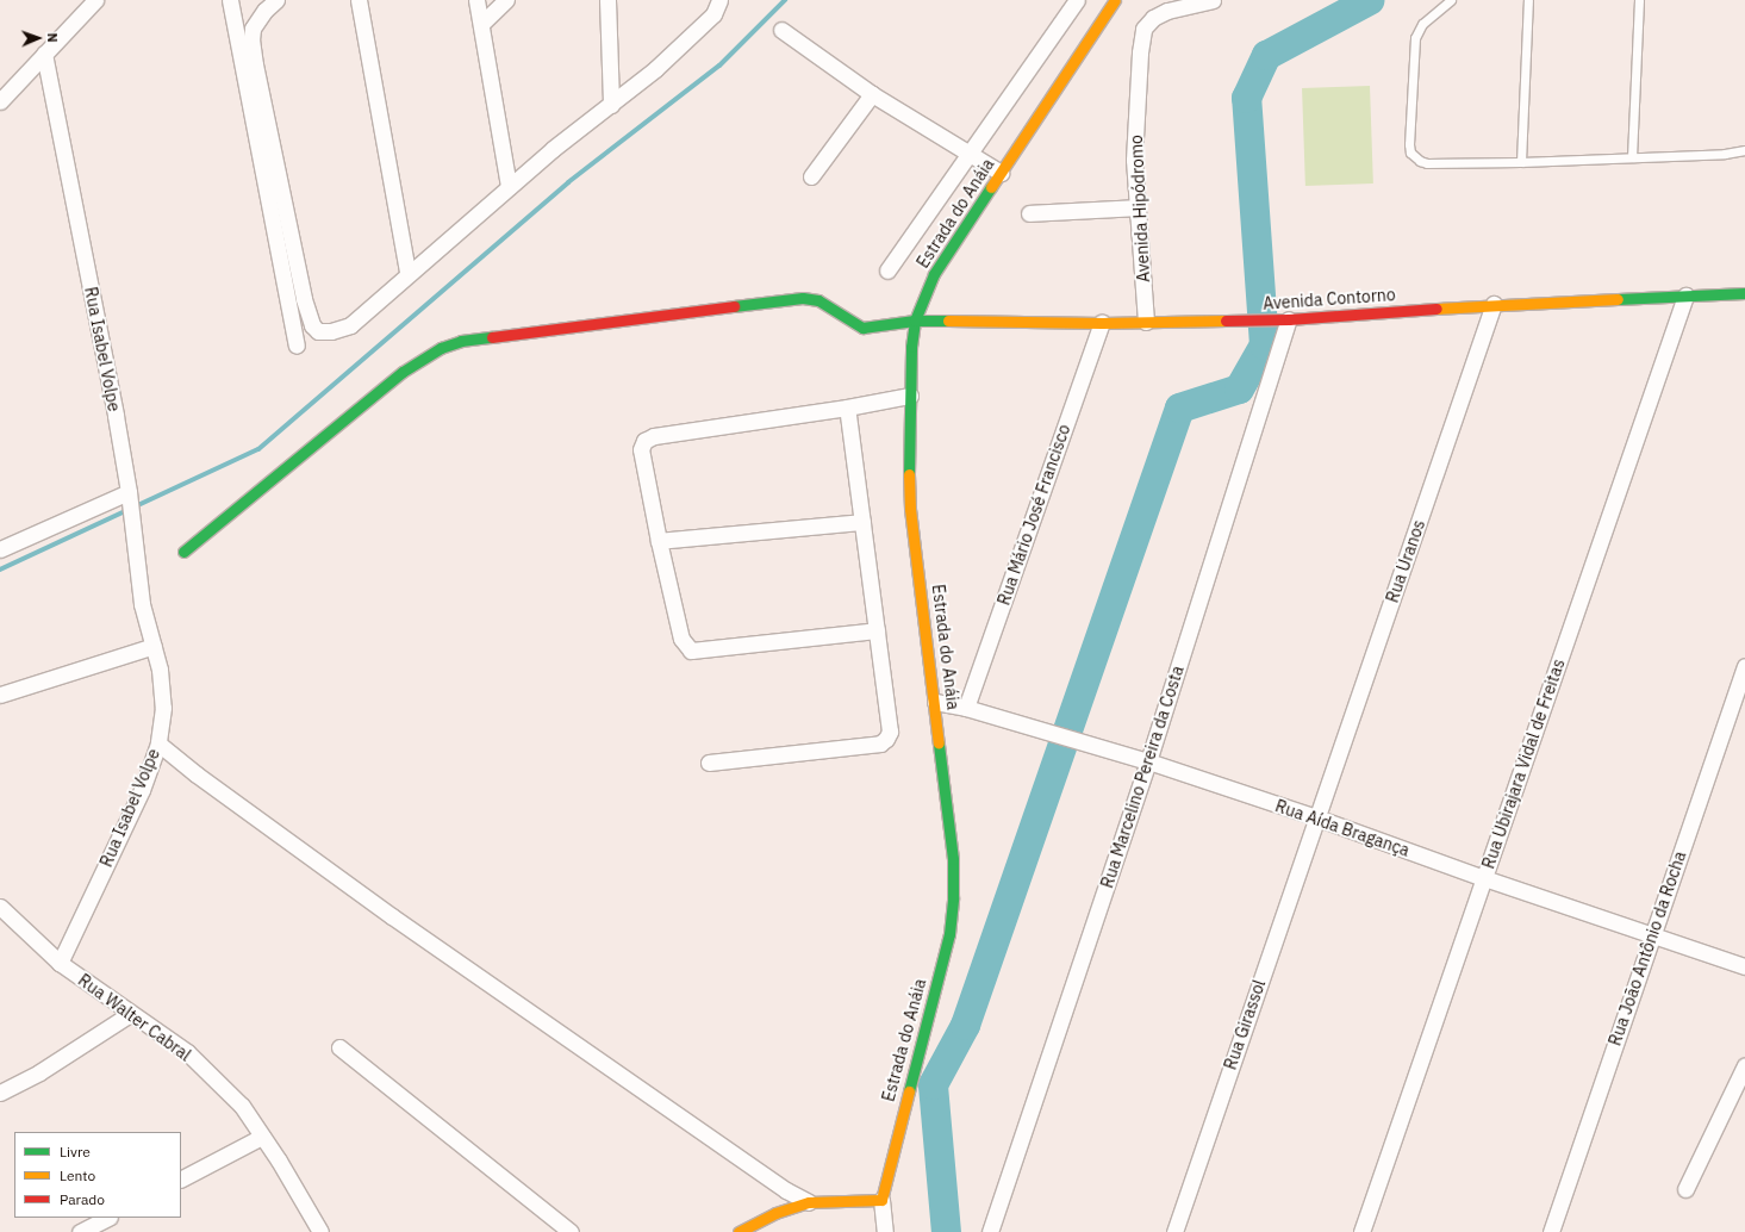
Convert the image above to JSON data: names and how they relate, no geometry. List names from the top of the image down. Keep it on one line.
{"streets":{"street":["Avenida Hipódromo","Estrada do Anáia","Avenida Contorno","Rua Isabel Volpe","Rua Mário José Francisco","Rua Uranos","Rua Ubirajara Vidal de Freitas","Rua Marcelino Pereira da Costa","Rua Aída Bragança","Rua João Antônio da Rocha","Rua Walter Cabral","Rua Girassol"]},"crossings":[["Avenida Hipódromo","Avenida Contorno"],["Estrada do Anáia","Avenida Contorno"],["Estrada do Anáia","Rua Aída Bragança"],["Avenida Contorno","Rua Mário José Francisco"],["Avenida Contorno","Rua Uranos"],["Avenida Contorno","Rua Ubirajara Vidal de Freitas"],["Avenida Contorno","Rua Marcelino Pereira da Costa"],["Rua Isabel Volpe","Rua Walter Cabral"],["Rua Mário José Francisco","Rua Aída Bragança"],["Rua Uranos","Rua Aída Bragança"],["Rua Uranos","Rua Girassol"],["Rua Ubirajara Vidal de Freitas","Rua Aída Bragança"],["Rua Marcelino Pereira da Costa","Rua Aída Bragança"],["Rua Aída Bragança","Rua João Antônio da Rocha"],["Rua Aída Bragança","Rua Girassol"]],"legend":["Livre","Lento","Parado"],"north":"right"}
